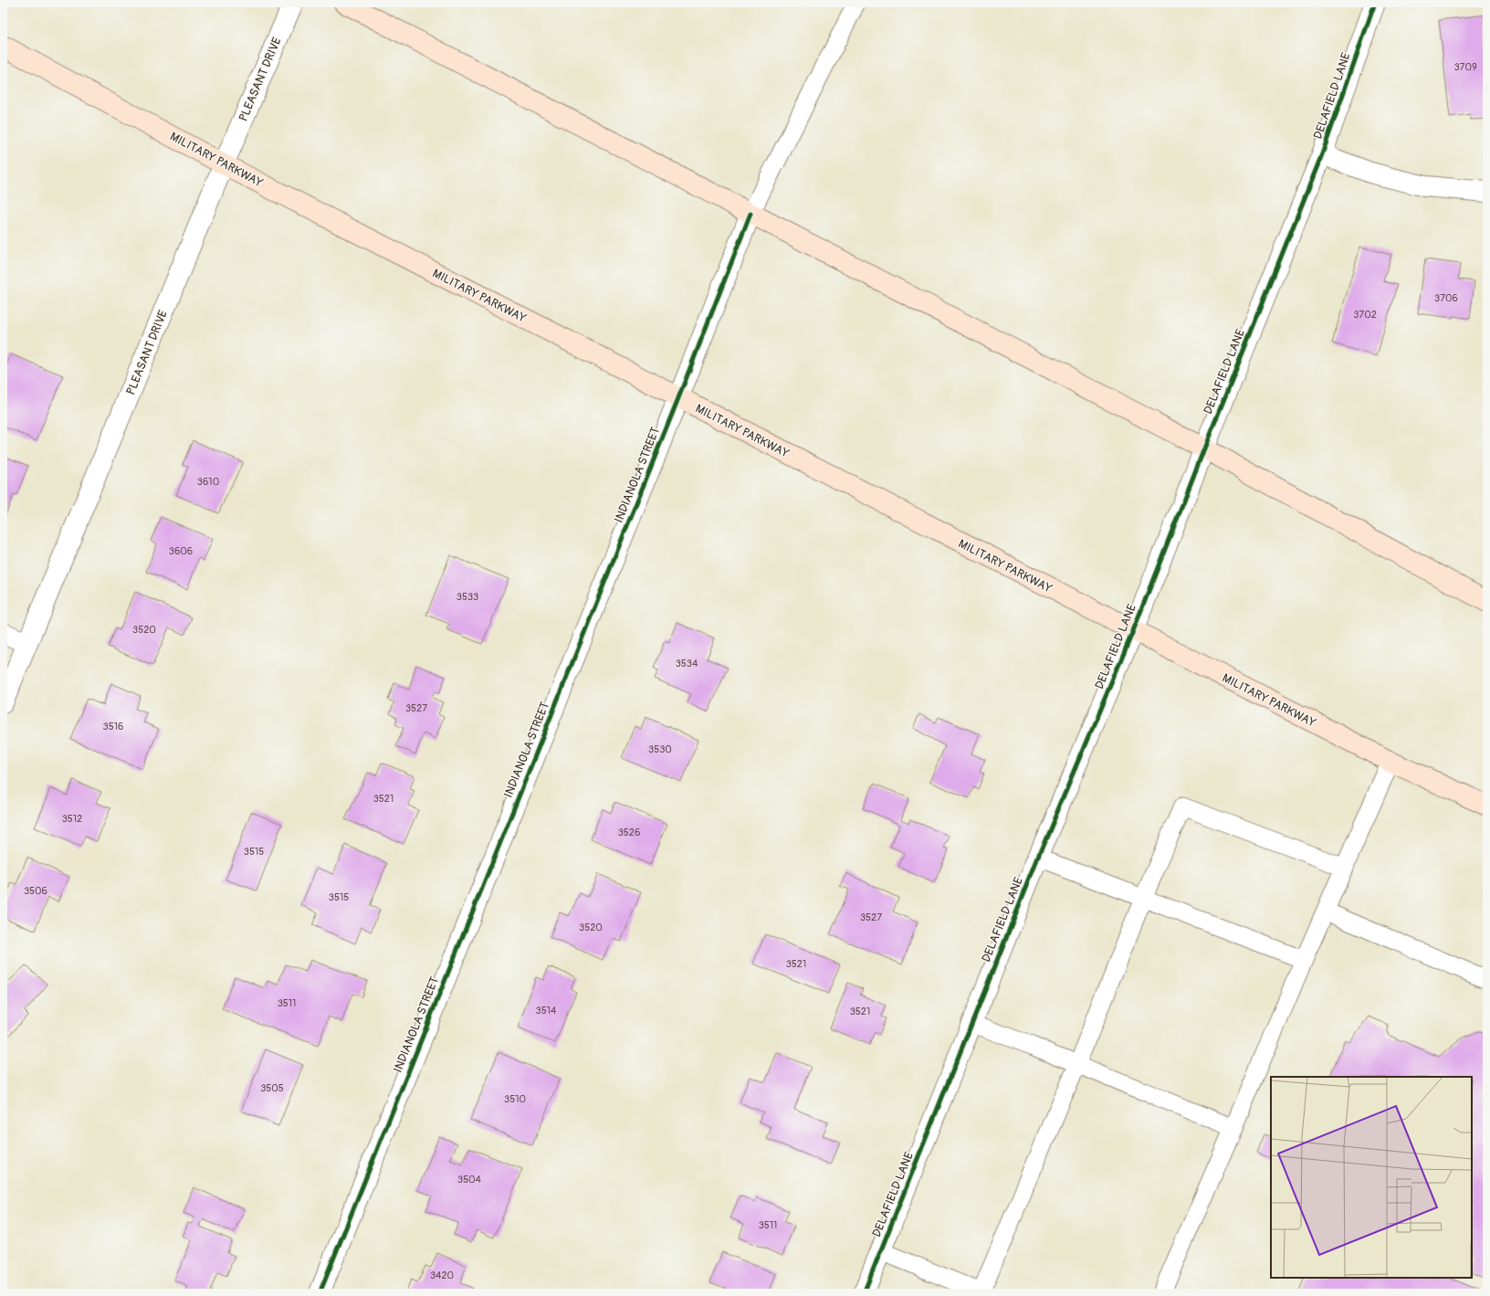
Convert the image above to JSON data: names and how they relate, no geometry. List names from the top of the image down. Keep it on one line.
{"streets":{"main road":["MILITARY PARKWAY"],"street":["PLEASANT DRIVE","DELAFIELD LANE","INDIANOLA STREET"]},"crossings":[["PLEASANT DRIVE","MILITARY PARKWAY"],["DELAFIELD LANE","MILITARY PARKWAY"],["MILITARY PARKWAY","INDIANOLA STREET"]],"house_numbers":["3709","3706","3702","3610","3606","3533","3520","3534","3527","3516","3530","3521","3512","3526","3515","3506","3515","3527","3520","3521","3511","3514","3521","3505","3510","3504","3511","3420"]}
